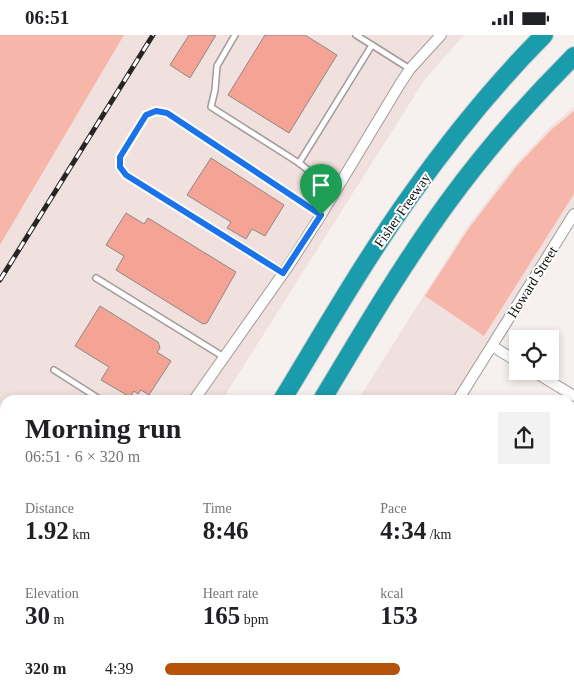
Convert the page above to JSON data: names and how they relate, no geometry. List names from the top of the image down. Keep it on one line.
{"streets":{"highway":["Fisher Freeway"],"street":["Howard Street"]},"page":{"status":"06:51","heading":["Morning run","06:51 · 6 × 320 m"],"stats":[["Distance","1.92 km"],["Time","8:46"],["Pace","4:34 /km"],["Elevation","30 m"],["Heart rate","165 bpm"],["kcal","153"]],"list":[{"name":"320 m","note":"4:39"}]}}
